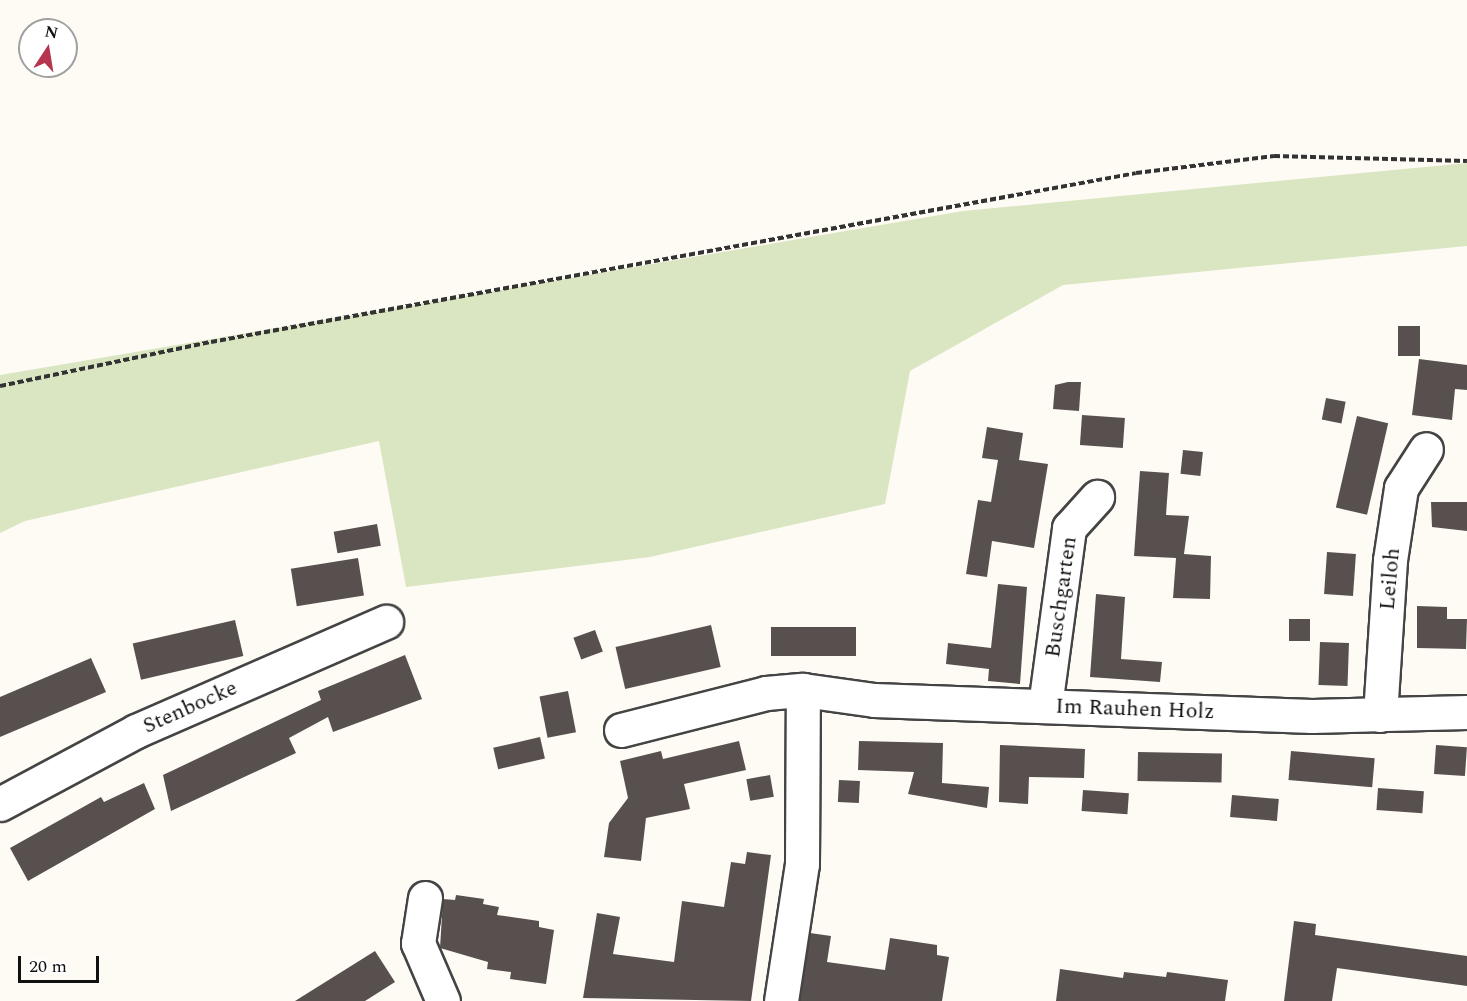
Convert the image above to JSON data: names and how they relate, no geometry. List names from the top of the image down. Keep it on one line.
{"streets":{"street":["Leiloh","Buschgarten","Stenbocke","Im Rauhen Holz"]},"crossings":[["Leiloh","Im Rauhen Holz"],["Buschgarten","Im Rauhen Holz"]],"scale_bar":"20 m","north":"top"}
